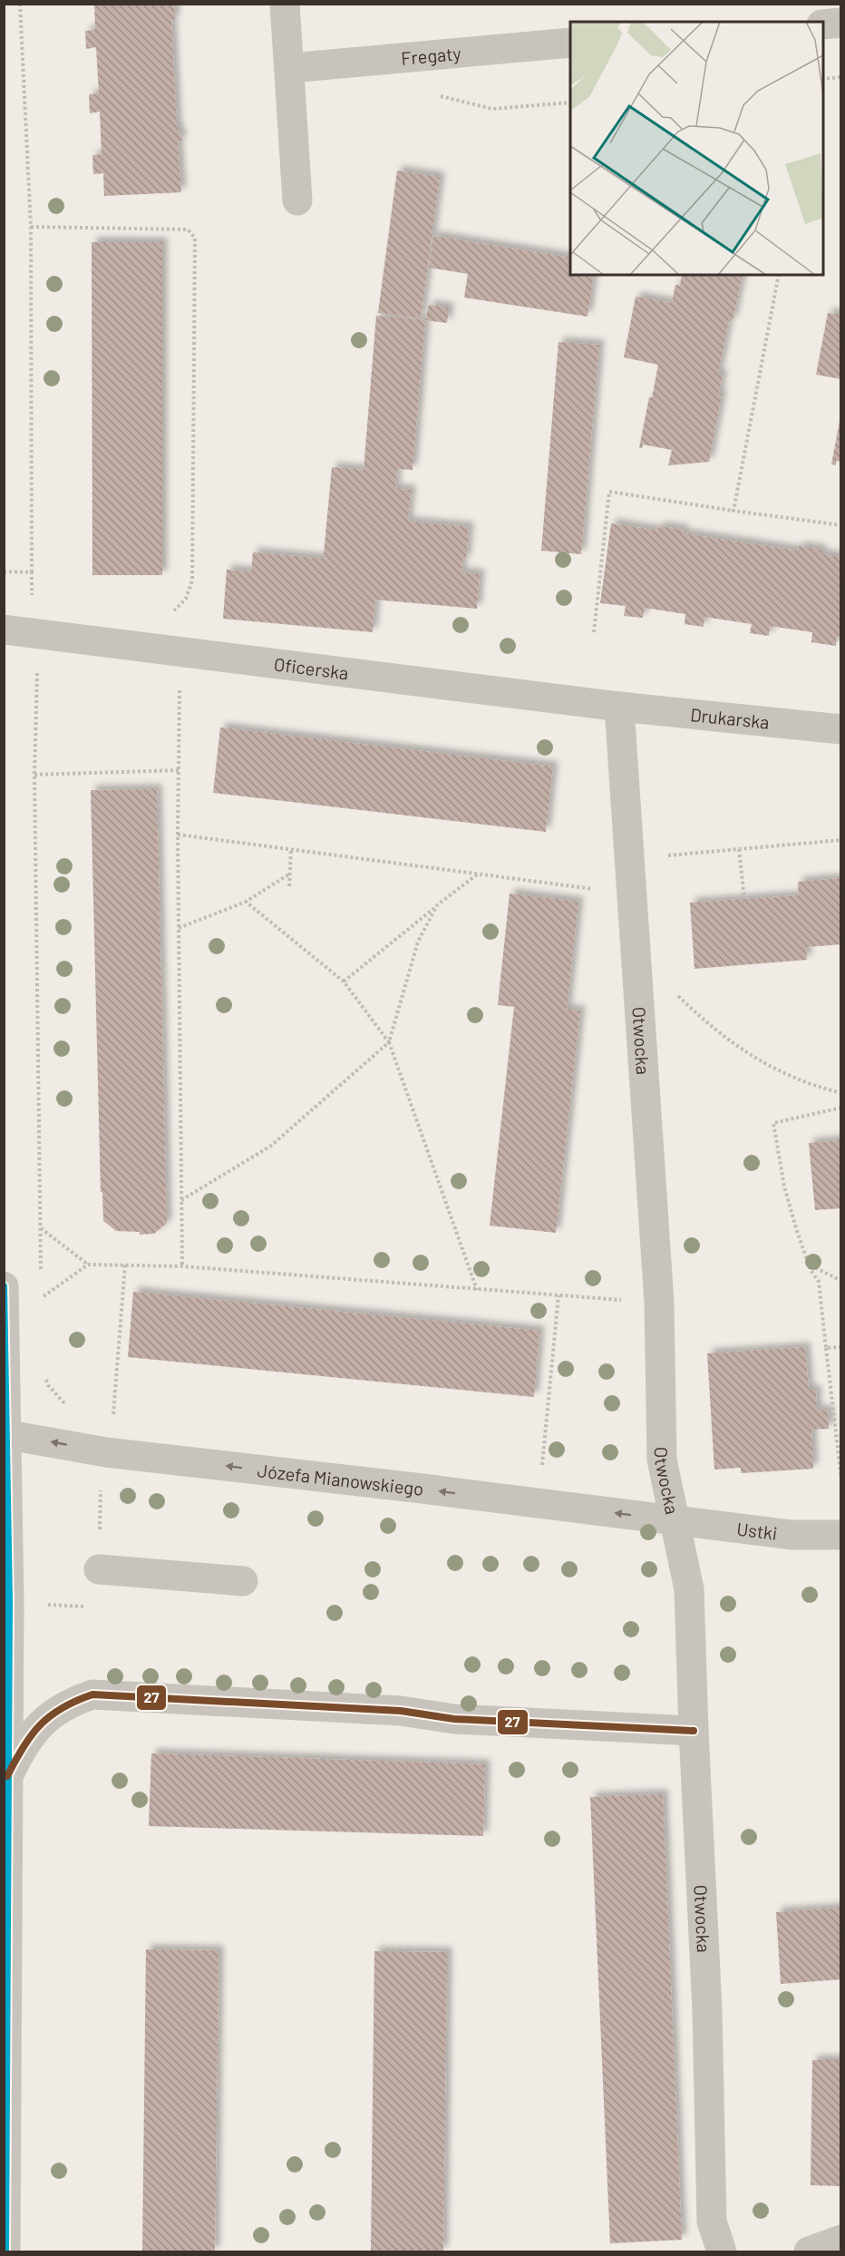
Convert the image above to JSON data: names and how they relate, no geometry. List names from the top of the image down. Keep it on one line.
{"streets":{"street":["Fregaty","Oficerska","Drukarska","Otwocka","Józefa Mianowskiego","Ustki"]},"crossings":[["Oficerska","Drukarska"],["Oficerska","Otwocka"],["Drukarska","Otwocka"],["Otwocka","Józefa Mianowskiego"],["Otwocka","Ustki"],["Józefa Mianowskiego","Ustki"]],"lines":["transit line 27"]}
